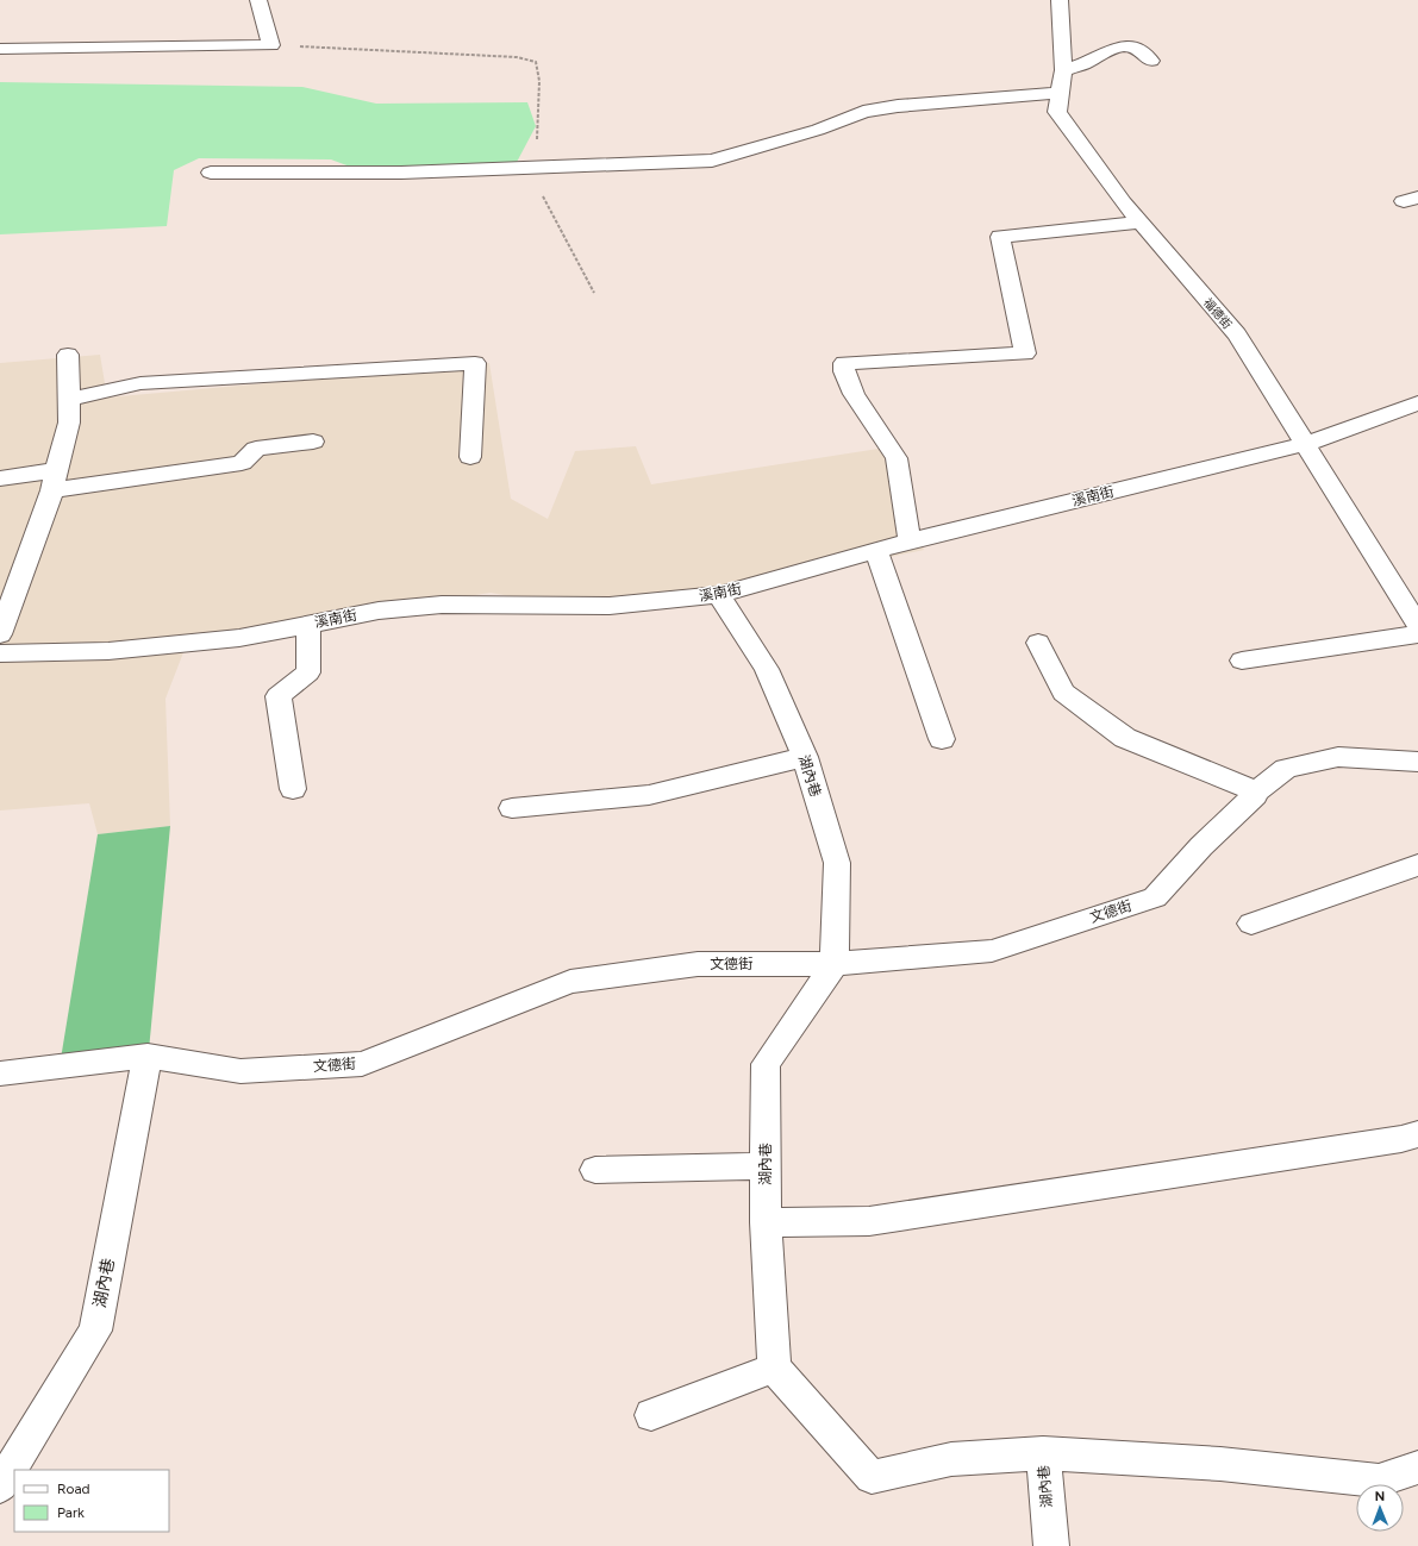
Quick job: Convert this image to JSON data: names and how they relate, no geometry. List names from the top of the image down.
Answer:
{
  "streets": {
    "street": [
      "福德街",
      "溪南街",
      "湖內巷",
      "文德街"
    ]
  },
  "crossings": [
    ["福德街", "溪南街"],
    ["溪南街", "湖內巷"],
    ["湖內巷", "文德街"]
  ],
  "legend": ["Road", "Park"],
  "north": "top"
}
